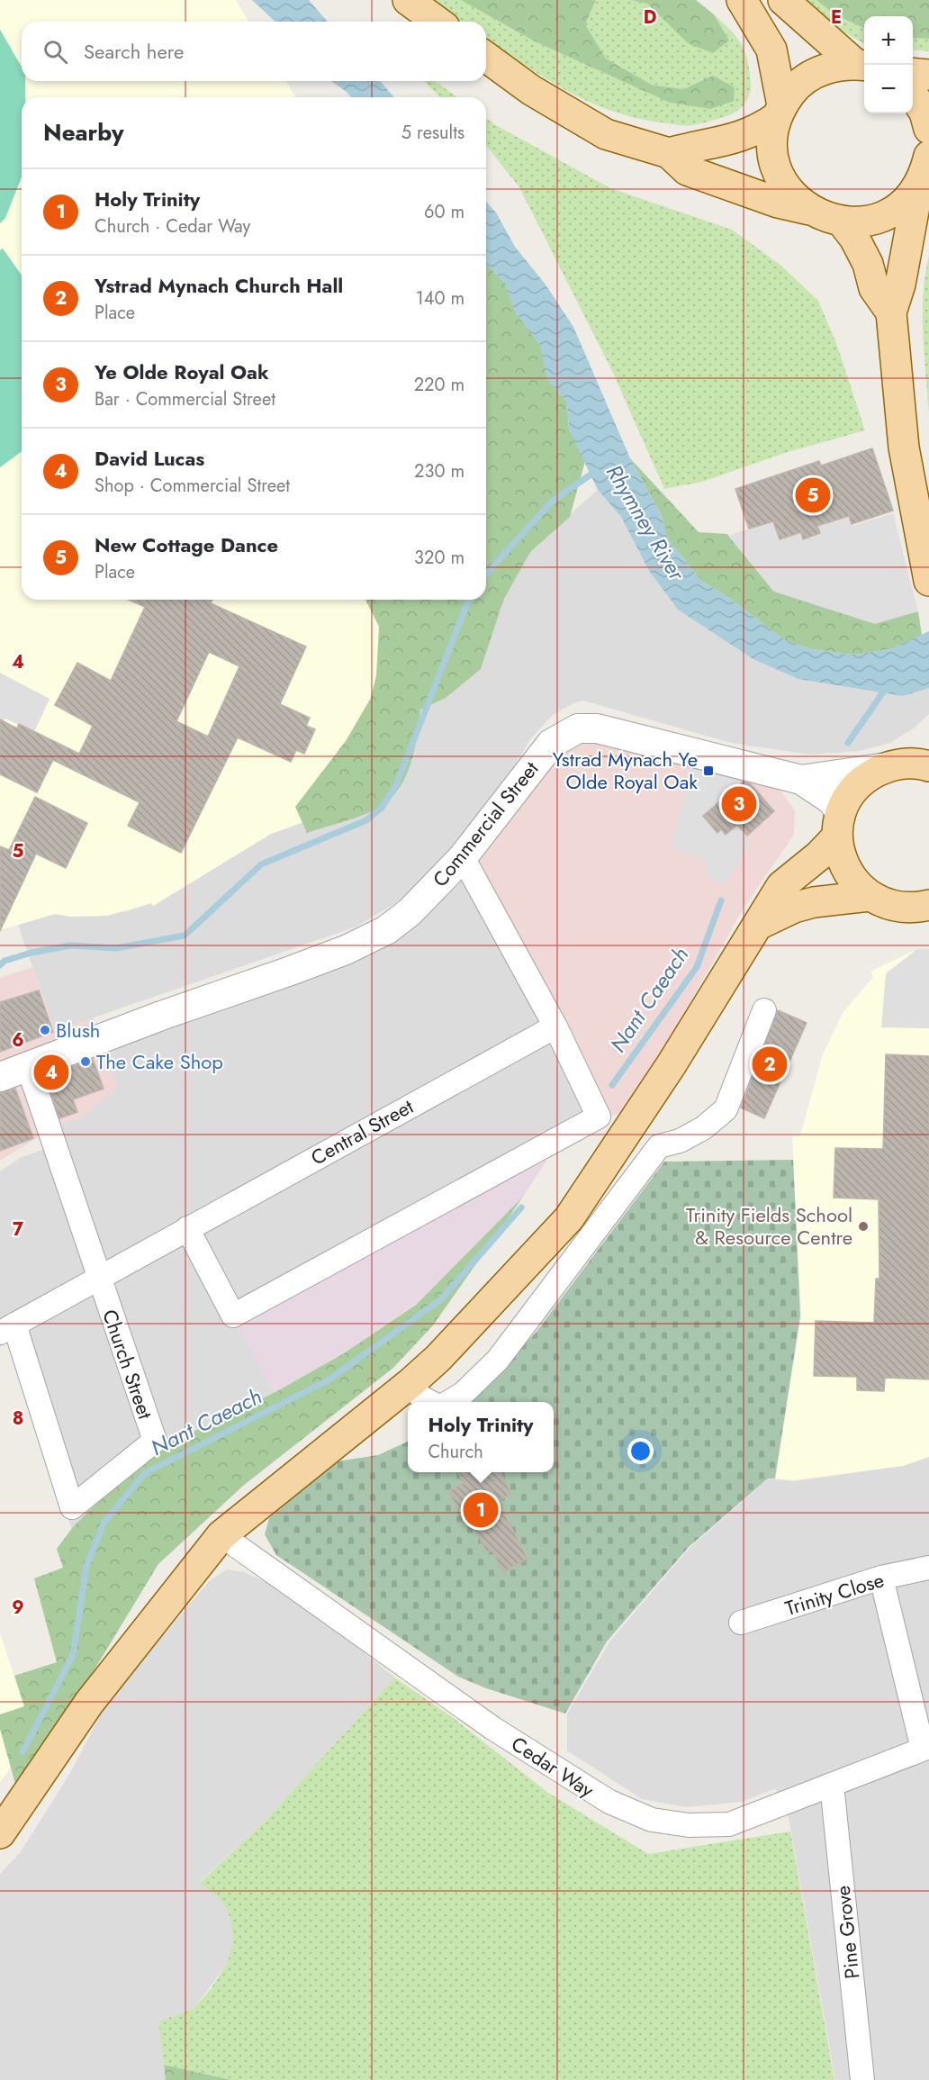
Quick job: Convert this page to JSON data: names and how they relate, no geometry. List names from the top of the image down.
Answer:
{
  "streets": {
    "street": [
      "Commercial Street",
      "Central Street",
      "Church Street",
      "Trinity Close",
      "Cedar Way",
      "Pine Grove"
    ]
  },
  "crossings": [
    ["Commercial Street", "Church Street"],
    ["Central Street", "Church Street"],
    ["Cedar Way", "Pine Grove"]
  ],
  "water": ["Rhymney River", "Nant Caeach"],
  "places": {
    "transit": ["Ystrad Mynach Ye Olde Royal Oak"],
    "other": ["Blush", "The Cake Shop", "Trinity Fields School & Resource Centre"]
  },
  "page": {
    "map_buttons": ["+", "−"],
    "search": "Search here",
    "heading": ["Nearby", "5 results"],
    "list": [
      {
        "mark": "1",
        "name": "Holy Trinity",
        "note": "Church · Cedar Way",
        "value": "60 m"
      },
      {
        "mark": "2",
        "name": "Ystrad Mynach Church Hall",
        "note": "Place",
        "value": "140 m"
      },
      {
        "mark": "3",
        "name": "Ye Olde Royal Oak",
        "note": "Bar · Commercial Street",
        "value": "220 m"
      },
      {
        "mark": "4",
        "name": "David Lucas",
        "note": "Shop · Commercial Street",
        "value": "230 m"
      },
      {
        "mark": "5",
        "name": "New Cottage Dance",
        "note": "Place",
        "value": "320 m"
      }
    ],
    "pins": [
      "5",
      "3",
      "2",
      "4",
      "1"
    ],
    "popup": ["Holy Trinity", "Church"]
  },
  "grid": {
    "columns": ["D", "E"],
    "rows": [
      "4",
      "5",
      "6",
      "7",
      "8",
      "9"
    ]
  }
}
